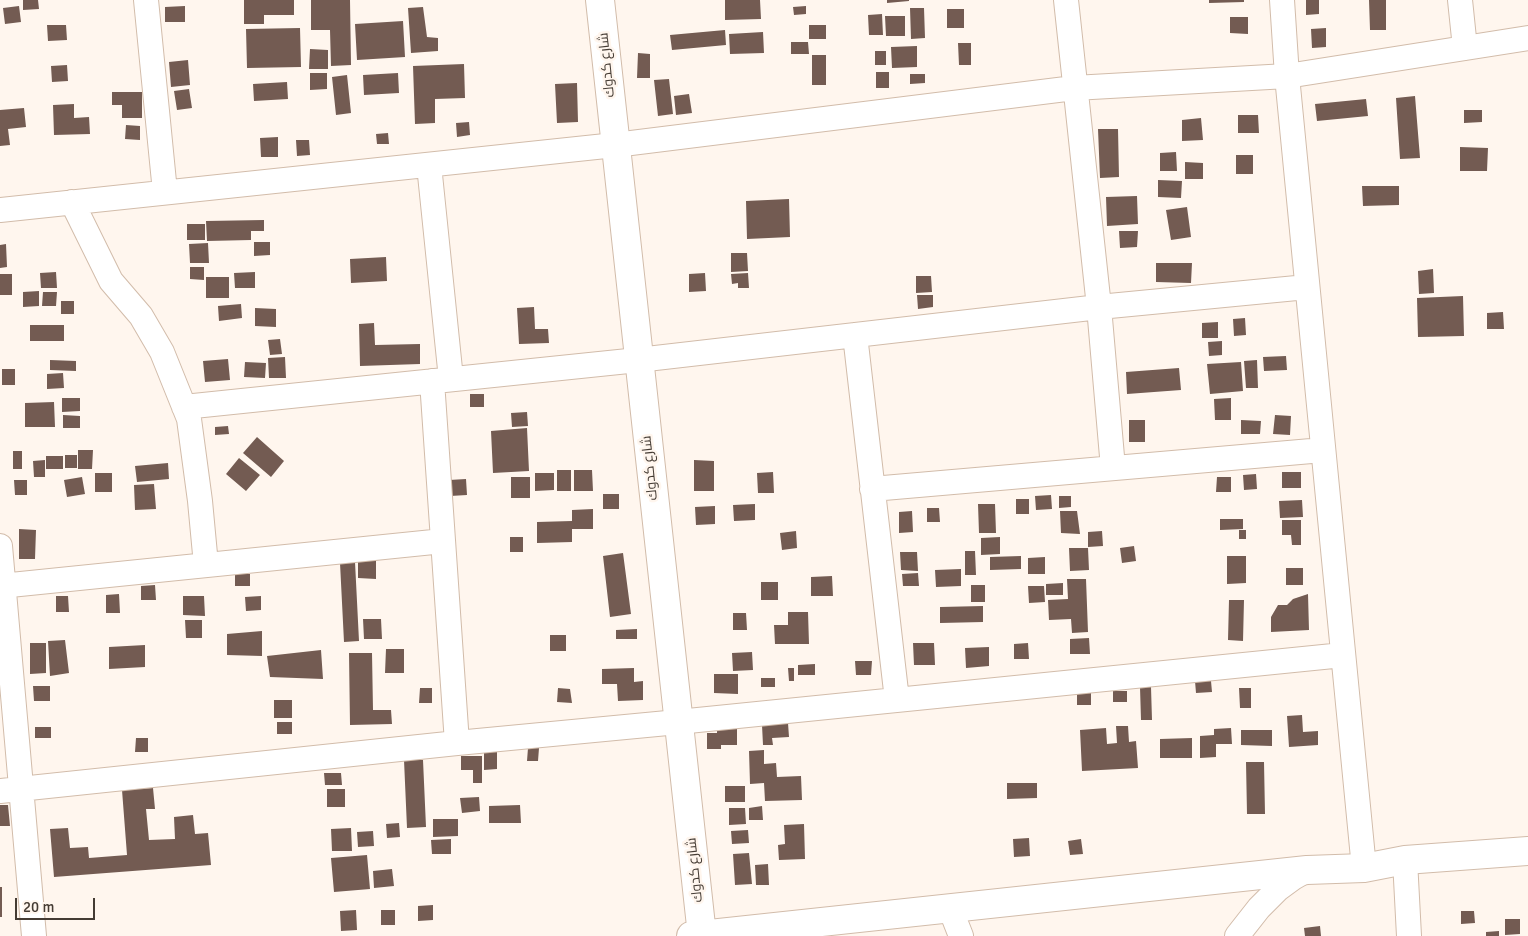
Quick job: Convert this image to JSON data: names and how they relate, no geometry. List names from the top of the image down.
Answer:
{
  "streets": {
    "street": ["شارع كدوك"]
  },
  "scale_bar": "20 m"
}
